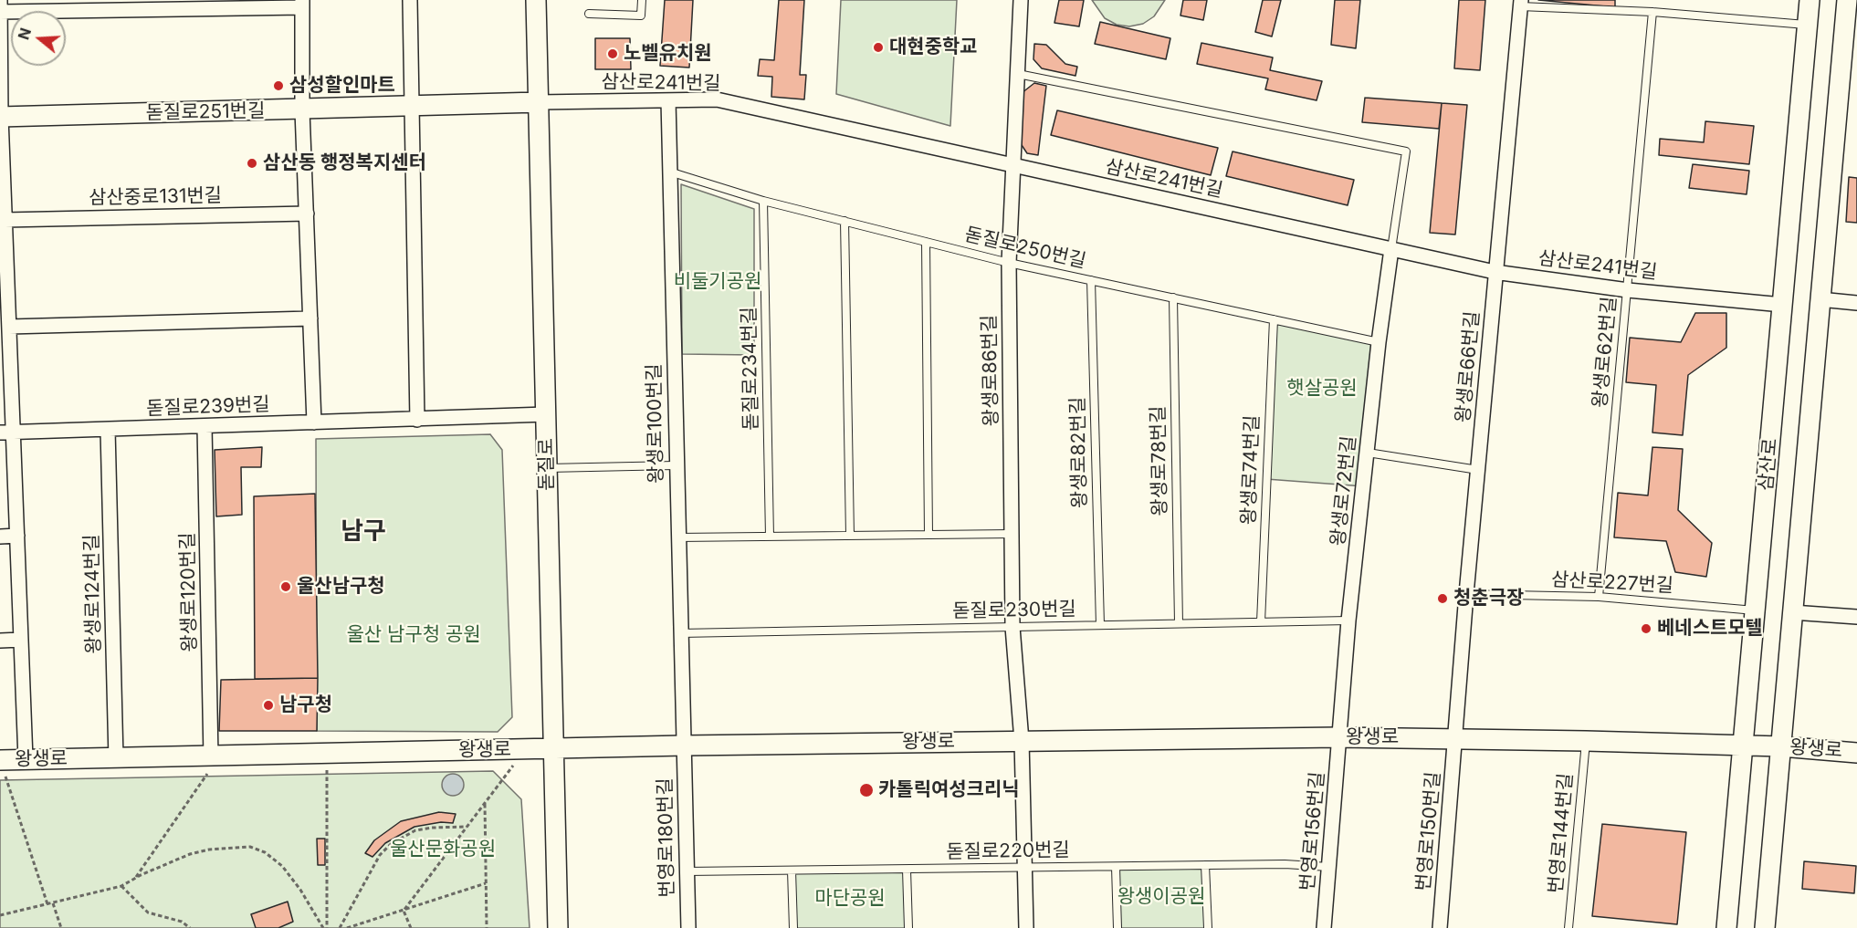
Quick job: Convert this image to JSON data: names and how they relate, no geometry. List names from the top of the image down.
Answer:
{
  "streets": {
    "main road": [
      "돋질로251번길",
      "돋질로",
      "삼산로",
      "왕생로"
    ],
    "street": [
      "삼산로241번길",
      "삼산중로131번길",
      "왕생로66번길",
      "왕생로86번길",
      "돋질로239번길",
      "왕생로100번길",
      "왕생로72번길",
      "왕생로120번길",
      "왕생로124번길",
      "번영로156번길",
      "번영로150번길",
      "번영로180번길"
    ],
    "lane": [
      "돋질로250번길",
      "왕생로62번길",
      "돋질로234번길",
      "왕생로82번길",
      "왕생로78번길",
      "왕생로74번길",
      "삼산로227번길",
      "돋질로230번길",
      "번영로144번길",
      "돋질로220번길"
    ]
  },
  "crossings": [
    ["삼산로241번길", "돋질로251번길"],
    ["삼산로241번길", "왕생로62번길"],
    ["삼산로241번길", "왕생로66번길"],
    ["삼산로241번길", "왕생로86번길"],
    ["삼산로241번길", "왕생로100번길"],
    ["삼산로241번길", "돋질로"],
    ["삼산로241번길", "삼산로"],
    ["삼산로241번길", "왕생로72번길"],
    ["돋질로251번길", "돋질로"],
    ["돋질로250번길", "돋질로234번길"],
    ["돋질로250번길", "왕생로86번길"],
    ["돋질로250번길", "왕생로100번길"],
    ["돋질로250번길", "왕생로82번길"],
    ["돋질로250번길", "왕생로78번길"],
    ["돋질로250번길", "왕생로74번길"],
    ["돋질로250번길", "왕생로72번길"],
    ["왕생로62번길", "삼산로227번길"],
    ["왕생로66번길", "삼산로227번길"],
    ["왕생로66번길", "왕생로"],
    ["왕생로66번길", "번영로150번길"],
    ["왕생로86번길", "돋질로230번길"],
    ["왕생로86번길", "왕생로"],
    ["왕생로86번길", "돋질로220번길"],
    ["돋질로239번길", "돋질로"],
    ["돋질로239번길", "왕생로120번길"],
    ["돋질로239번길", "왕생로124번길"],
    ["왕생로100번길", "돋질로230번길"],
    ["왕생로100번길", "왕생로"],
    ["왕생로100번길", "번영로180번길"],
    ["왕생로82번길", "돋질로230번길"],
    ["왕생로78번길", "돋질로230번길"],
    ["돋질로", "왕생로"],
    ["삼산로", "삼산로227번길"],
    ["삼산로", "왕생로"],
    ["왕생로74번길", "돋질로230번길"],
    ["왕생로72번길", "돋질로230번길"],
    ["왕생로72번길", "왕생로"],
    ["왕생로72번길", "번영로156번길"],
    ["왕생로120번길", "왕생로"],
    ["왕생로124번길", "왕생로"],
    ["왕생로", "번영로156번길"],
    ["왕생로", "번영로150번길"],
    ["왕생로", "번영로144번길"],
    ["왕생로", "번영로180번길"],
    ["번영로156번길", "돋질로220번길"],
    ["번영로180번길", "돋질로220번길"]
  ],
  "districts": ["남구"],
  "parks": [
    "비둘기공원",
    "햇살공원",
    "울산 남구청 공원",
    "울산문화공원",
    "왕생이공원",
    "마단공원"
  ],
  "places": [
    "대현중학교",
    "노벨유치원",
    "삼성할인마트",
    "삼산동 행정복지센터",
    "울산남구청",
    "청춘극장",
    "베네스트모텔",
    "남구청",
    "카톨릭여성크리닉"
  ],
  "north": "left"
}
